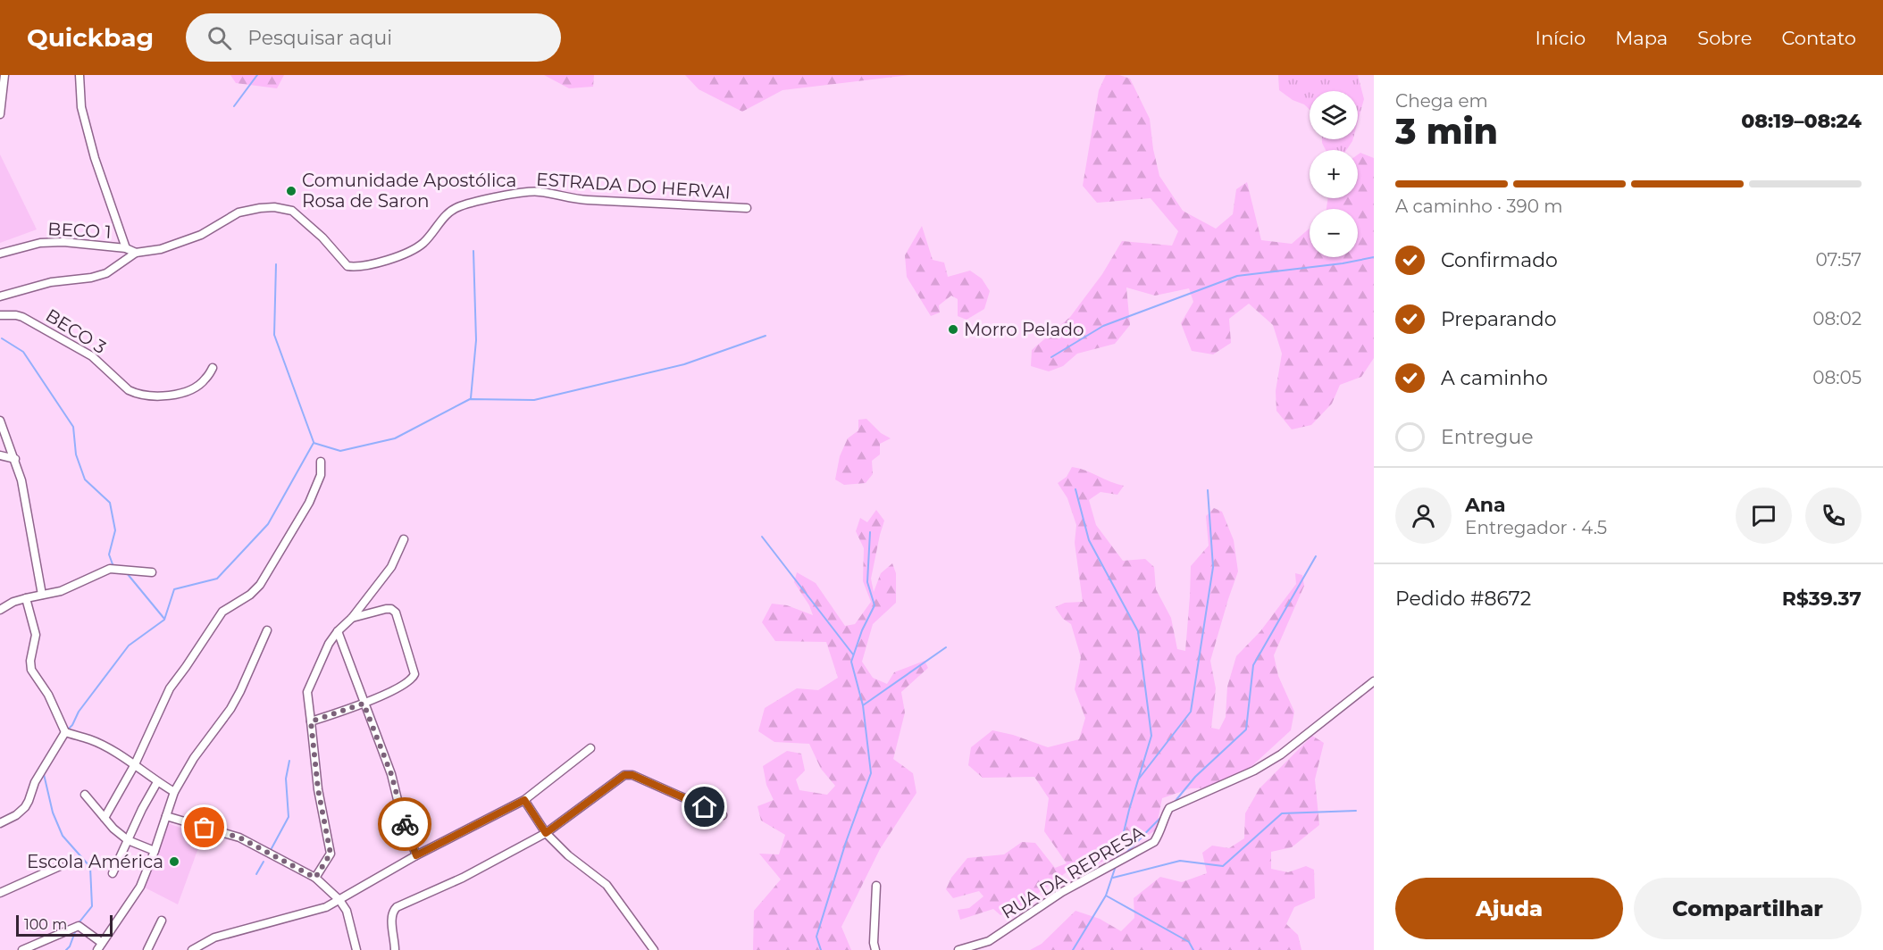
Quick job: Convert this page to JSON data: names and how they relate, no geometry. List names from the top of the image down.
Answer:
{
  "streets": {
    "street": [
      "ESTRADA DO HERVAI",
      "BECO 1",
      "BECO 3",
      "RUA DA REPRESA"
    ]
  },
  "places": ["Comunidade Apostólica Rosa de Saron", "Morro Pelado", "Escola América"],
  "scale_bar": "100 m",
  "page": {
    "header": "Quickbag",
    "search": "Pesquisar aqui",
    "nav": [
      "Início",
      "Mapa",
      "Sobre",
      "Contato"
    ],
    "heading": ["3 min", "Chega em", "08:19–08:24"],
    "panel": [
      "Ana",
      "Entregador · 4.5",
      "Pedido #8672",
      "R$39.37"
    ],
    "map_buttons": ["+", "−"],
    "bar": "A caminho · 390 m",
    "list": [
      ["Confirmado", "07:57"],
      ["Preparando", "08:02"],
      ["A caminho", "08:05"],
      "Entregue"
    ],
    "buttons": ["Ajuda", "Compartilhar"],
    "scale": "100 m"
  }
}
